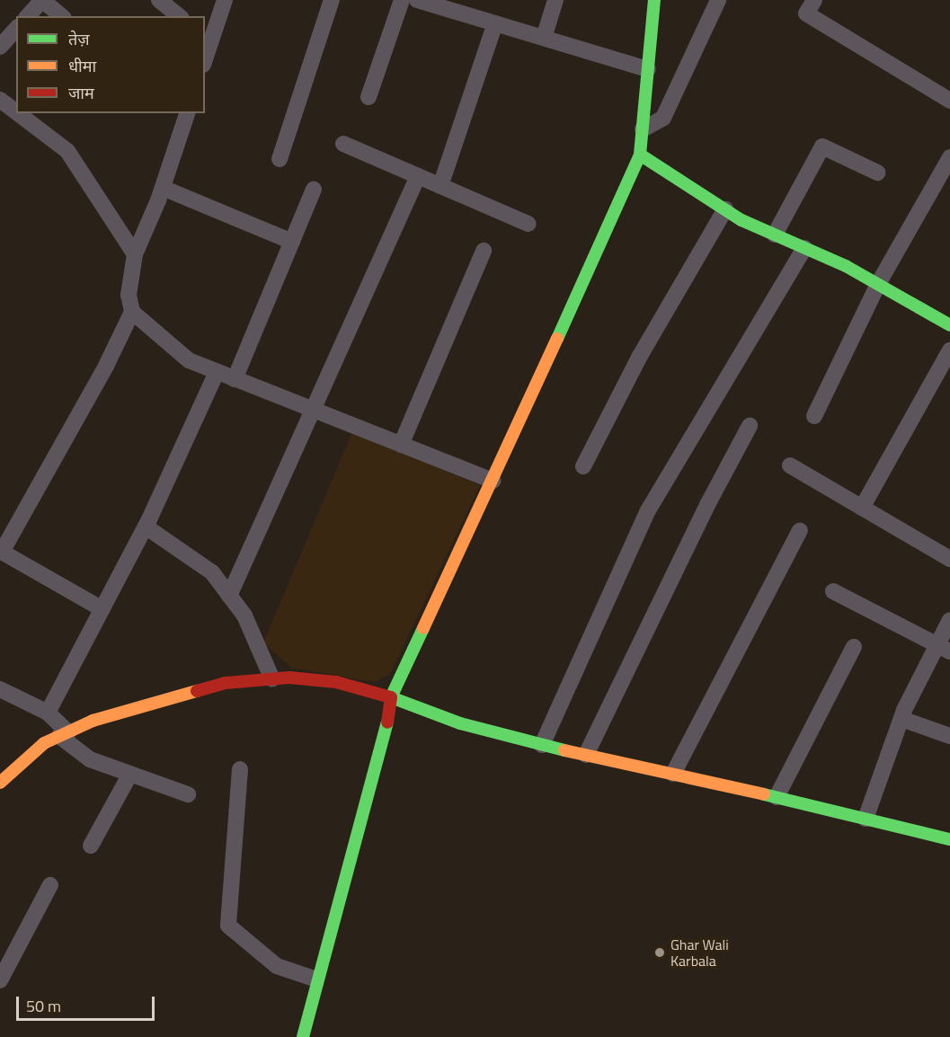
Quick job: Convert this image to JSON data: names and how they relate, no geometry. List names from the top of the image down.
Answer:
{
  "places": ["Ghar Wali Karbala"],
  "legend": ["तेज़", "धीमा", "जाम"],
  "scale_bar": "50 m"
}
